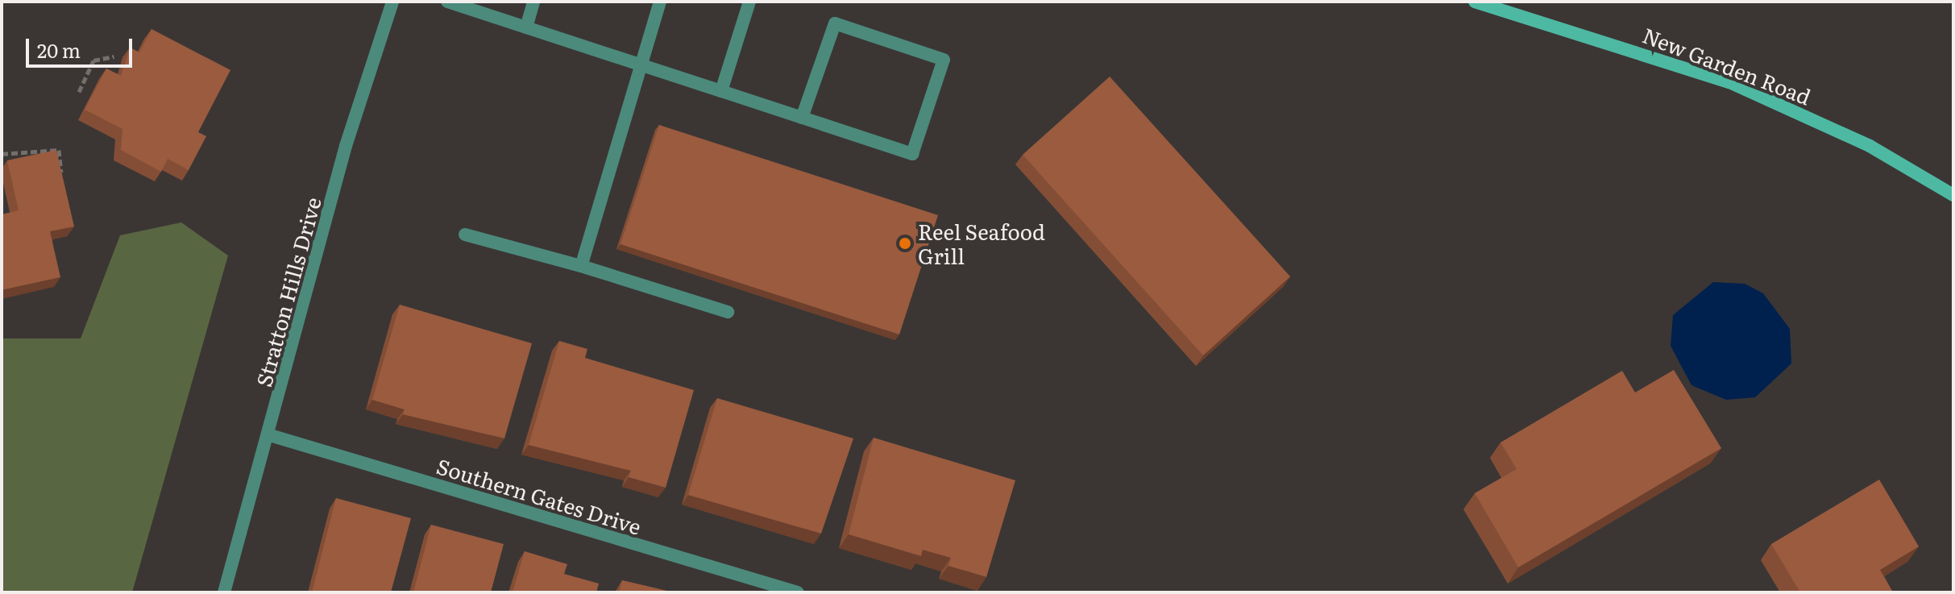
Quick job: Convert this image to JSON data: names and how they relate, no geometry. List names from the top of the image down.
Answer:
{
  "streets": {
    "main road": ["New Garden Road"],
    "street": ["Stratton Hills Drive", "Southern Gates Drive"]
  },
  "crossings": [
    ["Stratton Hills Drive", "Southern Gates Drive"]
  ],
  "places": ["Reel Seafood Grill"],
  "scale_bar": "20 m"
}
